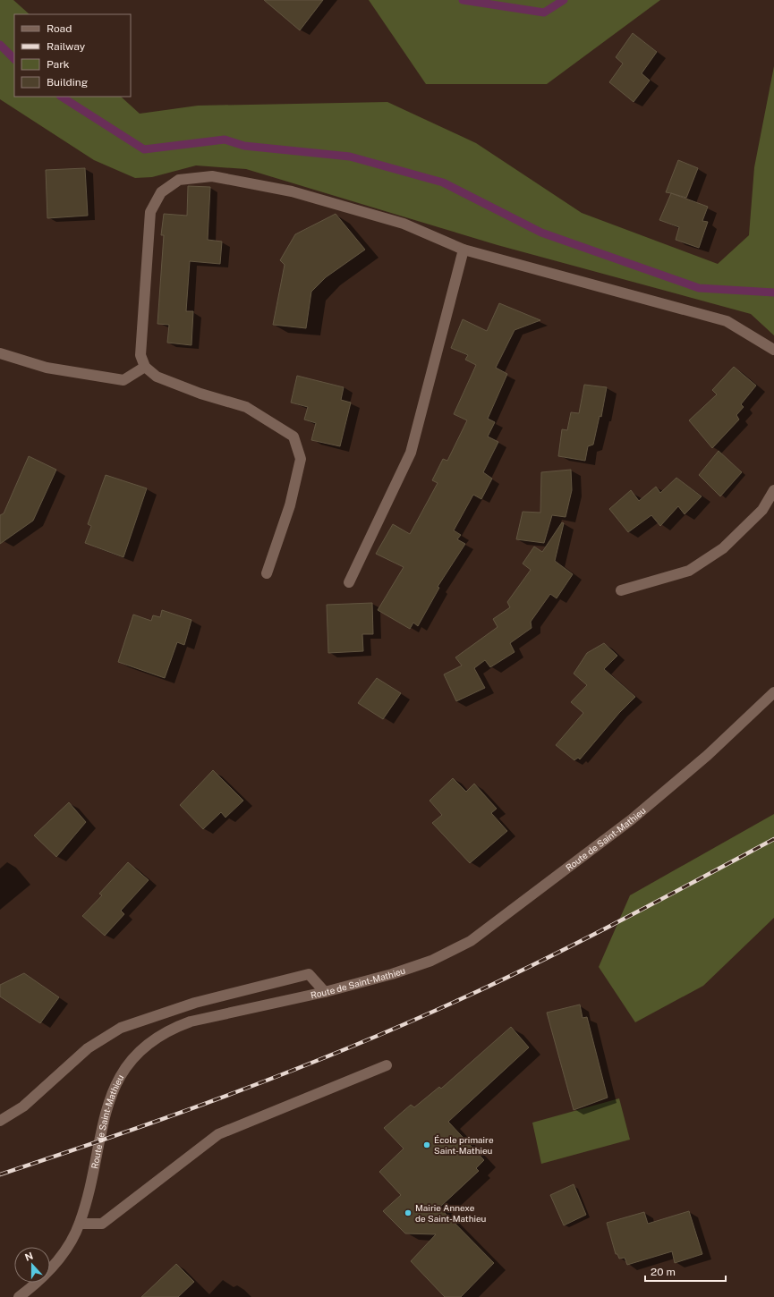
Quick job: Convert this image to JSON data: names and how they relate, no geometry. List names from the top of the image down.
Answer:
{
  "streets": {
    "street": ["Route de Saint-Mathieu"]
  },
  "places": ["École primaire Saint-Mathieu", "Mairie Annexe de Saint-Mathieu"],
  "legend": [
    "Road",
    "Railway",
    "Park",
    "Building"
  ],
  "scale_bar": "20 m",
  "north": "top"
}
